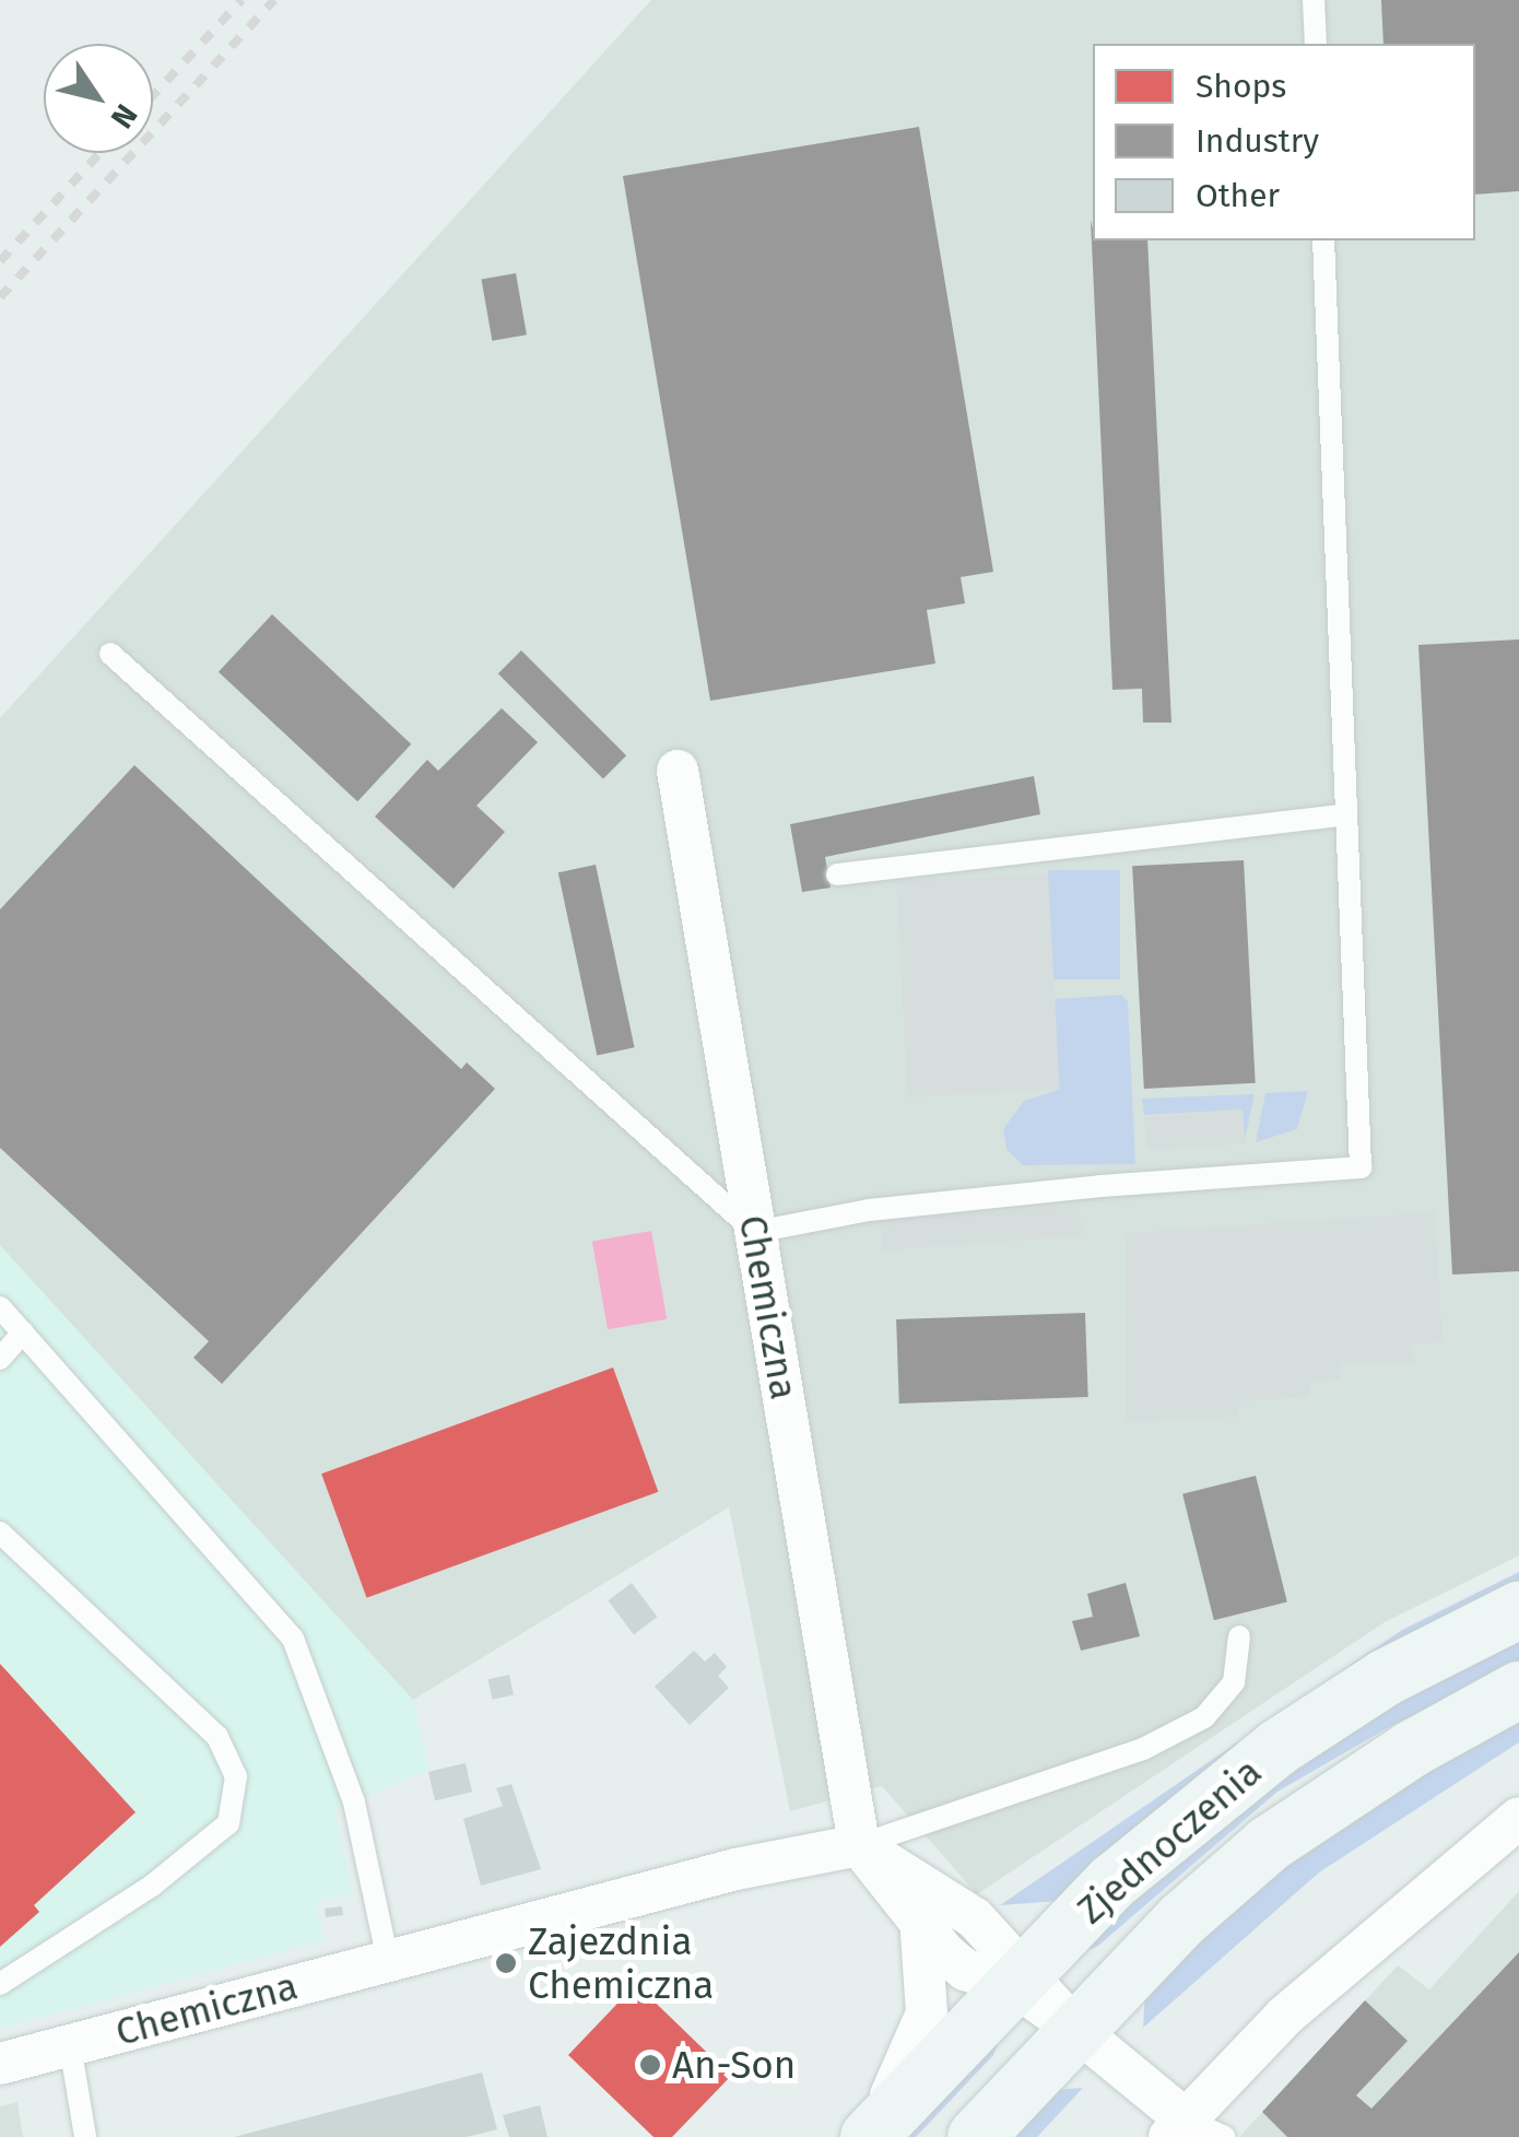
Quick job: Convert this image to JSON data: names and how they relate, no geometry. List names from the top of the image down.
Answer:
{
  "streets": {
    "main road": ["Zjednoczenia"],
    "street": ["Chemiczna"]
  },
  "crossings": [
    ["Chemiczna", "Zjednoczenia"]
  ],
  "places": ["Zajezdnia Chemiczna", "An-Son"],
  "legend": ["Shops", "Industry", "Other"],
  "north": "bottom right"
}
